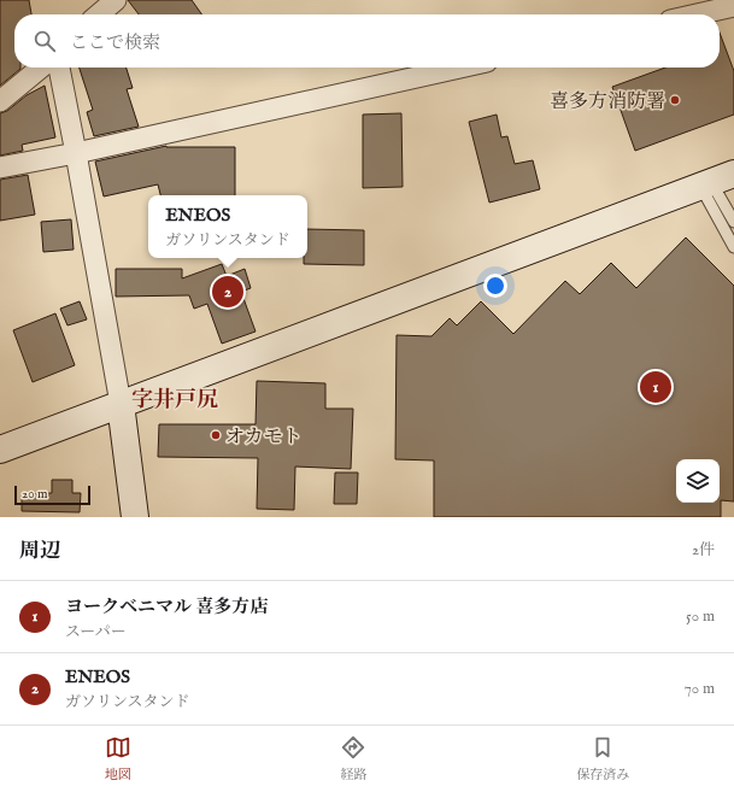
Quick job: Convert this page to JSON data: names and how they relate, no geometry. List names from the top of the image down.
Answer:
{
  "districts": ["字井戸尻"],
  "places": ["喜多方消防署", "オカモト"],
  "scale_bar": "20 m",
  "page": {
    "search": "ここで検索",
    "popup": ["ENEOS", "ガソリンスタンド"],
    "pins": ["2", "1"],
    "scale": "20 m",
    "heading": ["周辺", "2件"],
    "list": [
      {
        "mark": "1",
        "name": "ヨークベニマル 喜多方店",
        "note": "スーパー",
        "value": "50 m"
      },
      {
        "mark": "2",
        "name": "ENEOS",
        "note": "ガソリンスタンド",
        "value": "70 m"
      }
    ],
    "nav": ["地図", "経路", "保存済み"]
  }
}
